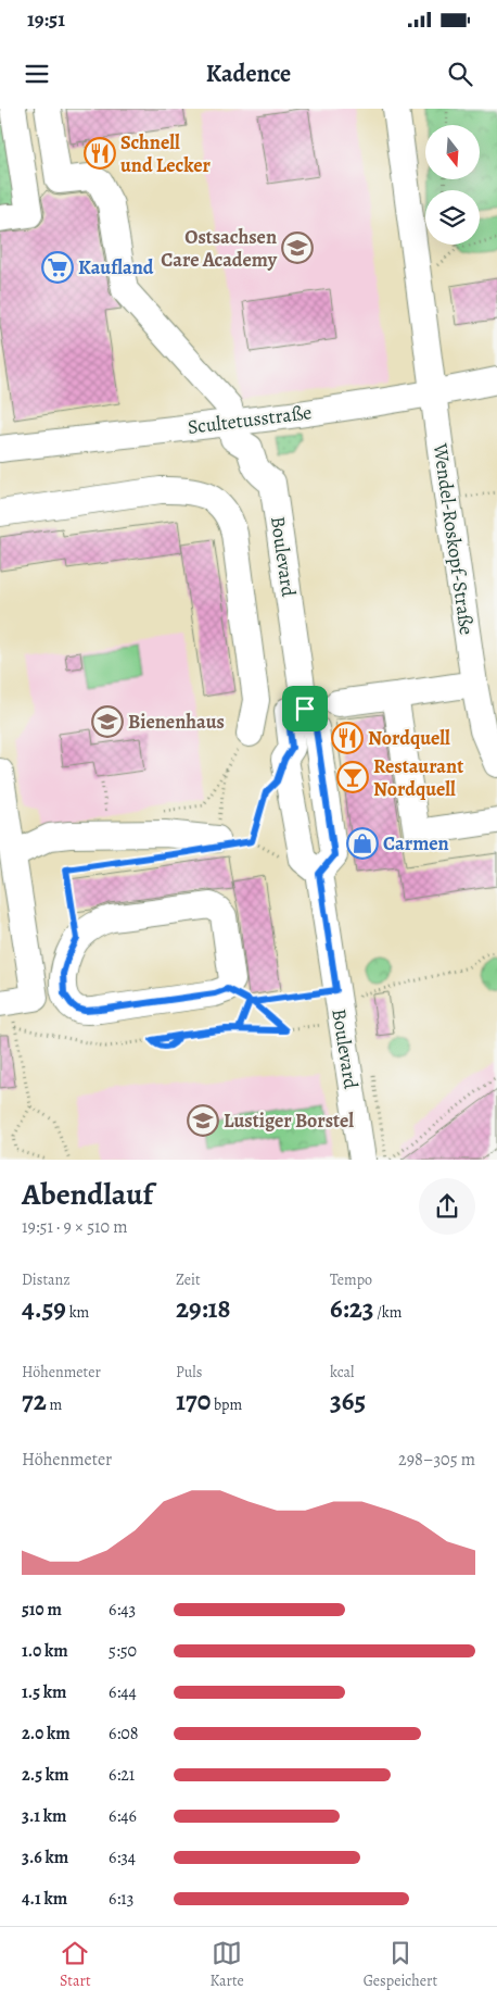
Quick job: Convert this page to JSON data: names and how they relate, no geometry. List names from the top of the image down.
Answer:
{
  "streets": {
    "street": ["Scultetusstraße", "Wendel-Roskopf-Straße", "Boulevard"]
  },
  "crossings": [
    ["Scultetusstraße", "Wendel-Roskopf-Straße"],
    ["Scultetusstraße", "Boulevard"]
  ],
  "places": {
    "restaurant": ["Schnell und Lecker", "Nordquell"],
    "school or university": ["Ostsachsen Care Academy", "Bienenhaus", "Lustiger Borstel"],
    "supermarket": ["Kaufland"],
    "bar": ["Restaurant Nordquell"],
    "shop": ["Carmen"]
  },
  "north": "bottom",
  "page": {
    "status": "19:51",
    "header": "Kadence",
    "heading": ["Abendlauf", "19:51 · 9 × 510 m"],
    "stats": [
      ["Distanz", "4.59 km"],
      ["Zeit", "29:18"],
      ["Tempo", "6:23 /km"],
      ["Höhenmeter", "72 m"],
      ["Puls", "170 bpm"],
      ["kcal", "365"]
    ],
    "chart": ["Höhenmeter", "298–305 m"],
    "list": [
      {
        "name": "510 m",
        "note": "6:43"
      },
      {
        "name": "1.0 km",
        "note": "5:50"
      },
      {
        "name": "1.5 km",
        "note": "6:44"
      },
      {
        "name": "2.0 km",
        "note": "6:08"
      },
      {
        "name": "2.5 km",
        "note": "6:21"
      },
      {
        "name": "3.1 km",
        "note": "6:46"
      },
      {
        "name": "3.6 km",
        "note": "6:34"
      },
      {
        "name": "4.1 km",
        "note": "6:13"
      }
    ],
    "tabs": ["Start", "Karte", "Gespeichert"]
  }
}
